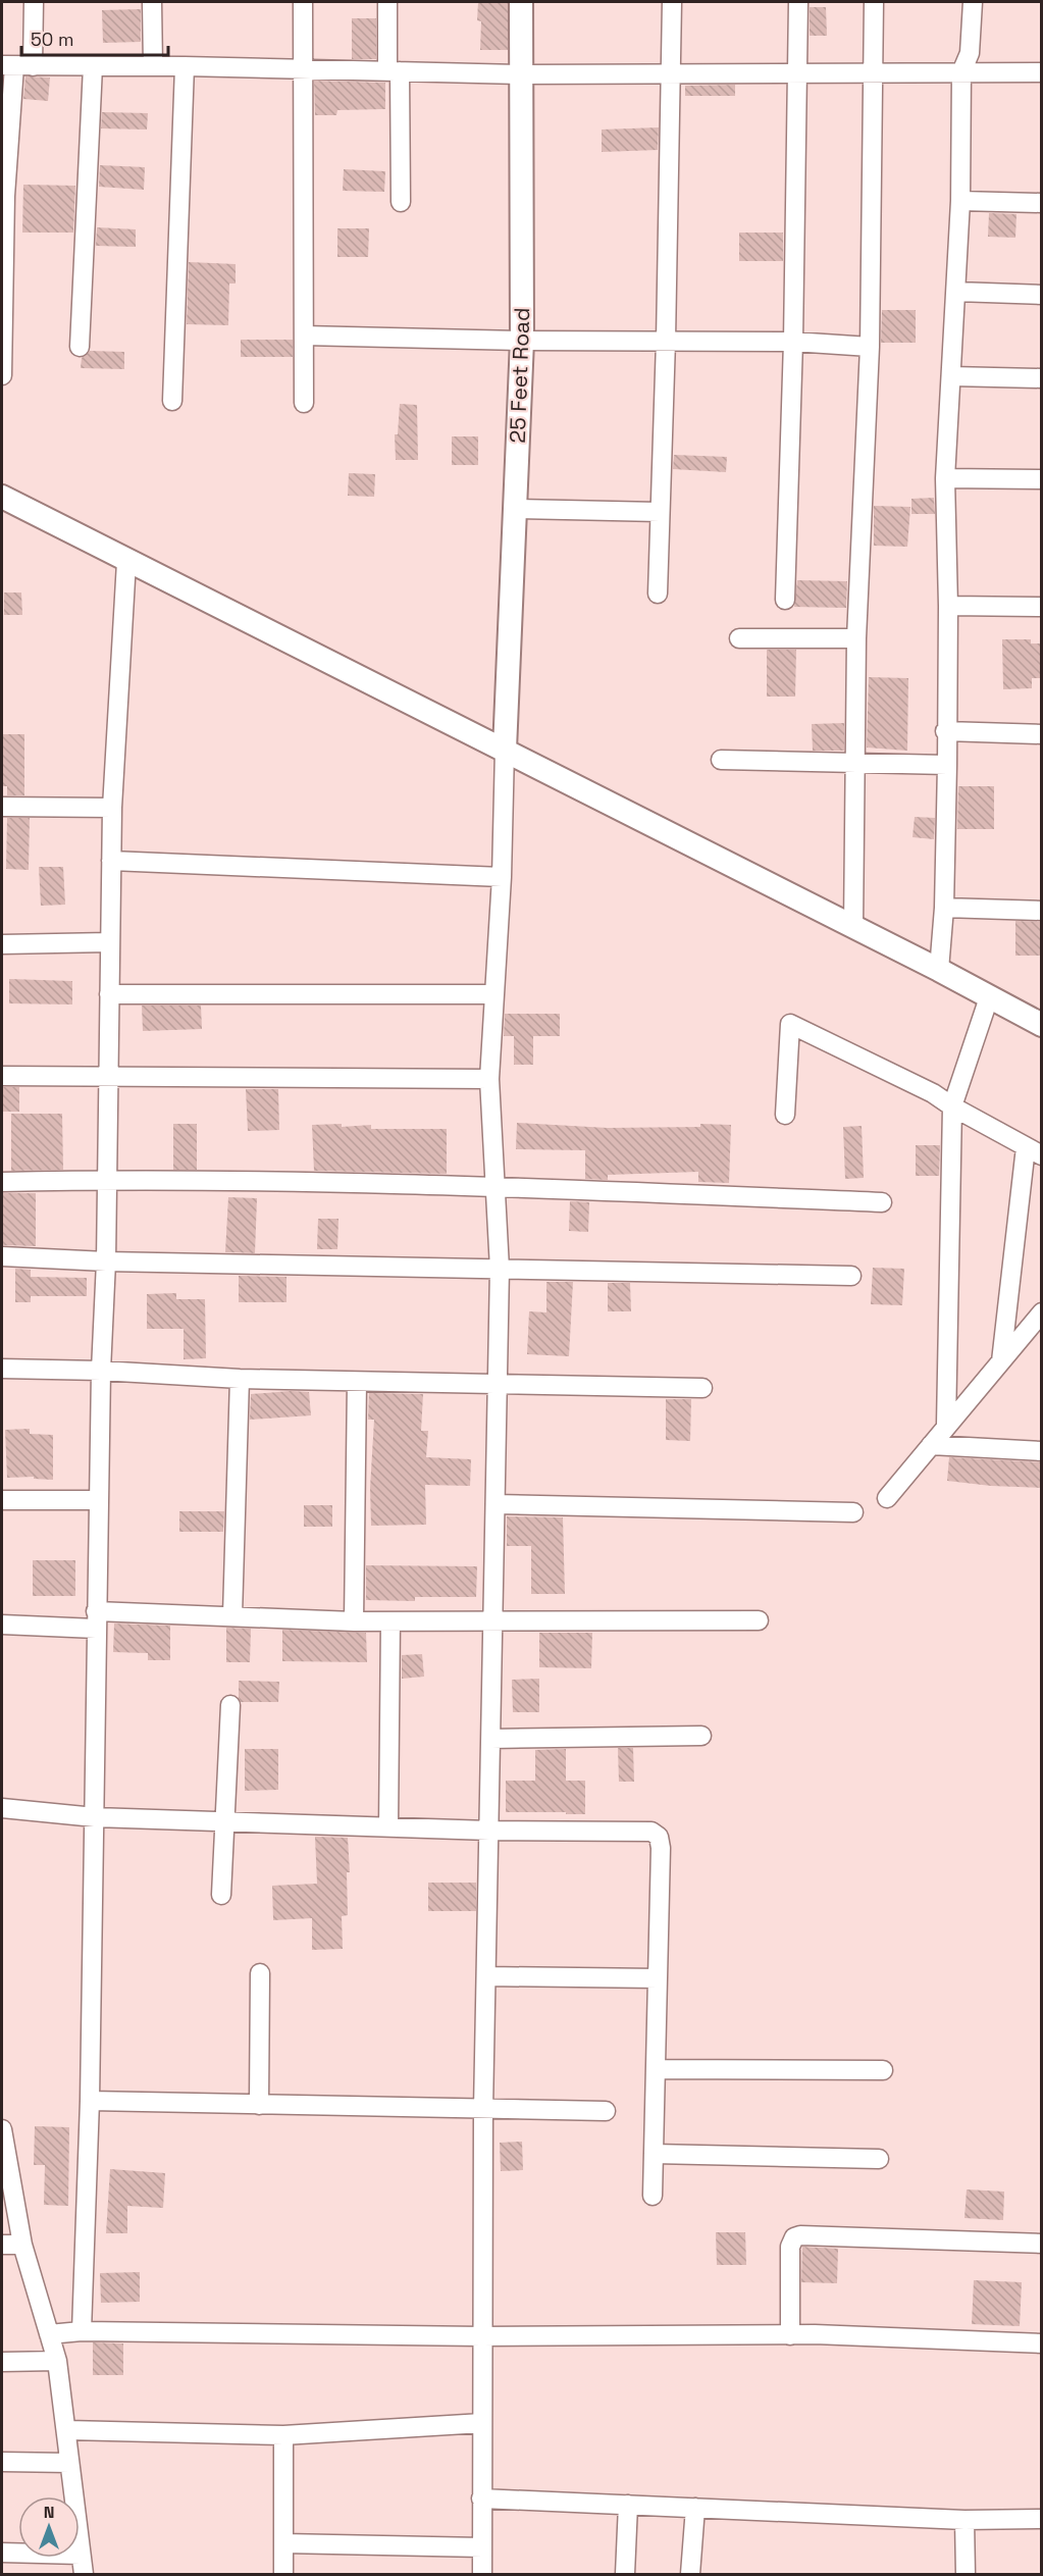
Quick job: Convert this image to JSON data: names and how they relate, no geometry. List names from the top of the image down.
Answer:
{
  "streets": {
    "street": ["25 Feet Road"]
  },
  "scale_bar": "50 m",
  "north": "top"
}
